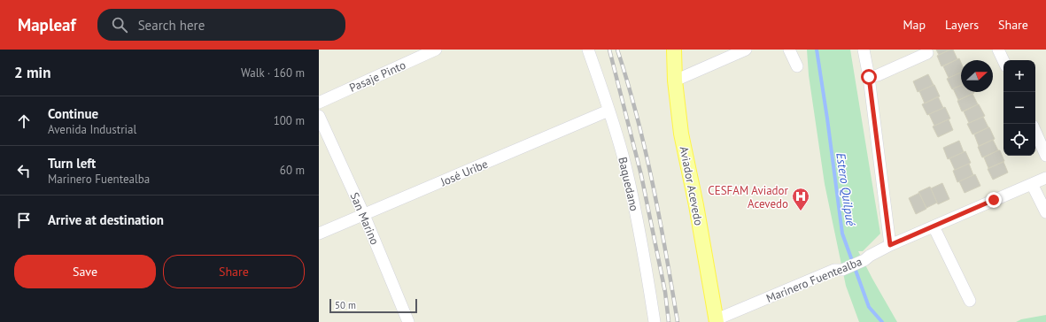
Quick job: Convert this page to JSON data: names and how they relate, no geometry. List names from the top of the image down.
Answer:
{
  "streets": {
    "main road": ["Aviador Acevedo"],
    "street": [
      "Pasaje Pinto",
      "José Uribe",
      "Baquedano",
      "San Marino",
      "Marinero Fuentealba"
    ]
  },
  "crossings": [
    ["José Uribe", "Baquedano"],
    ["José Uribe", "San Marino"],
    ["Aviador Acevedo", "Marinero Fuentealba"]
  ],
  "water": ["Estero Quilpué"],
  "places": {
    "hospital": ["CESFAM Aviador Acevedo"]
  },
  "scale_bar": "50 m",
  "north": "right",
  "page": {
    "header": "Mapleaf",
    "search": "Search here",
    "nav": ["Map", "Layers", "Share"],
    "heading": ["2 min", "Walk · 160 m"],
    "map_buttons": ["+", "−"],
    "list": [
      ["Continue", "Avenida Industrial", "100 m"],
      ["Turn left", "Marinero Fuentealba", "60 m"],
      "Arrive at destination"
    ],
    "buttons": ["Save", "Share"],
    "scale": "50 m"
  }
}
